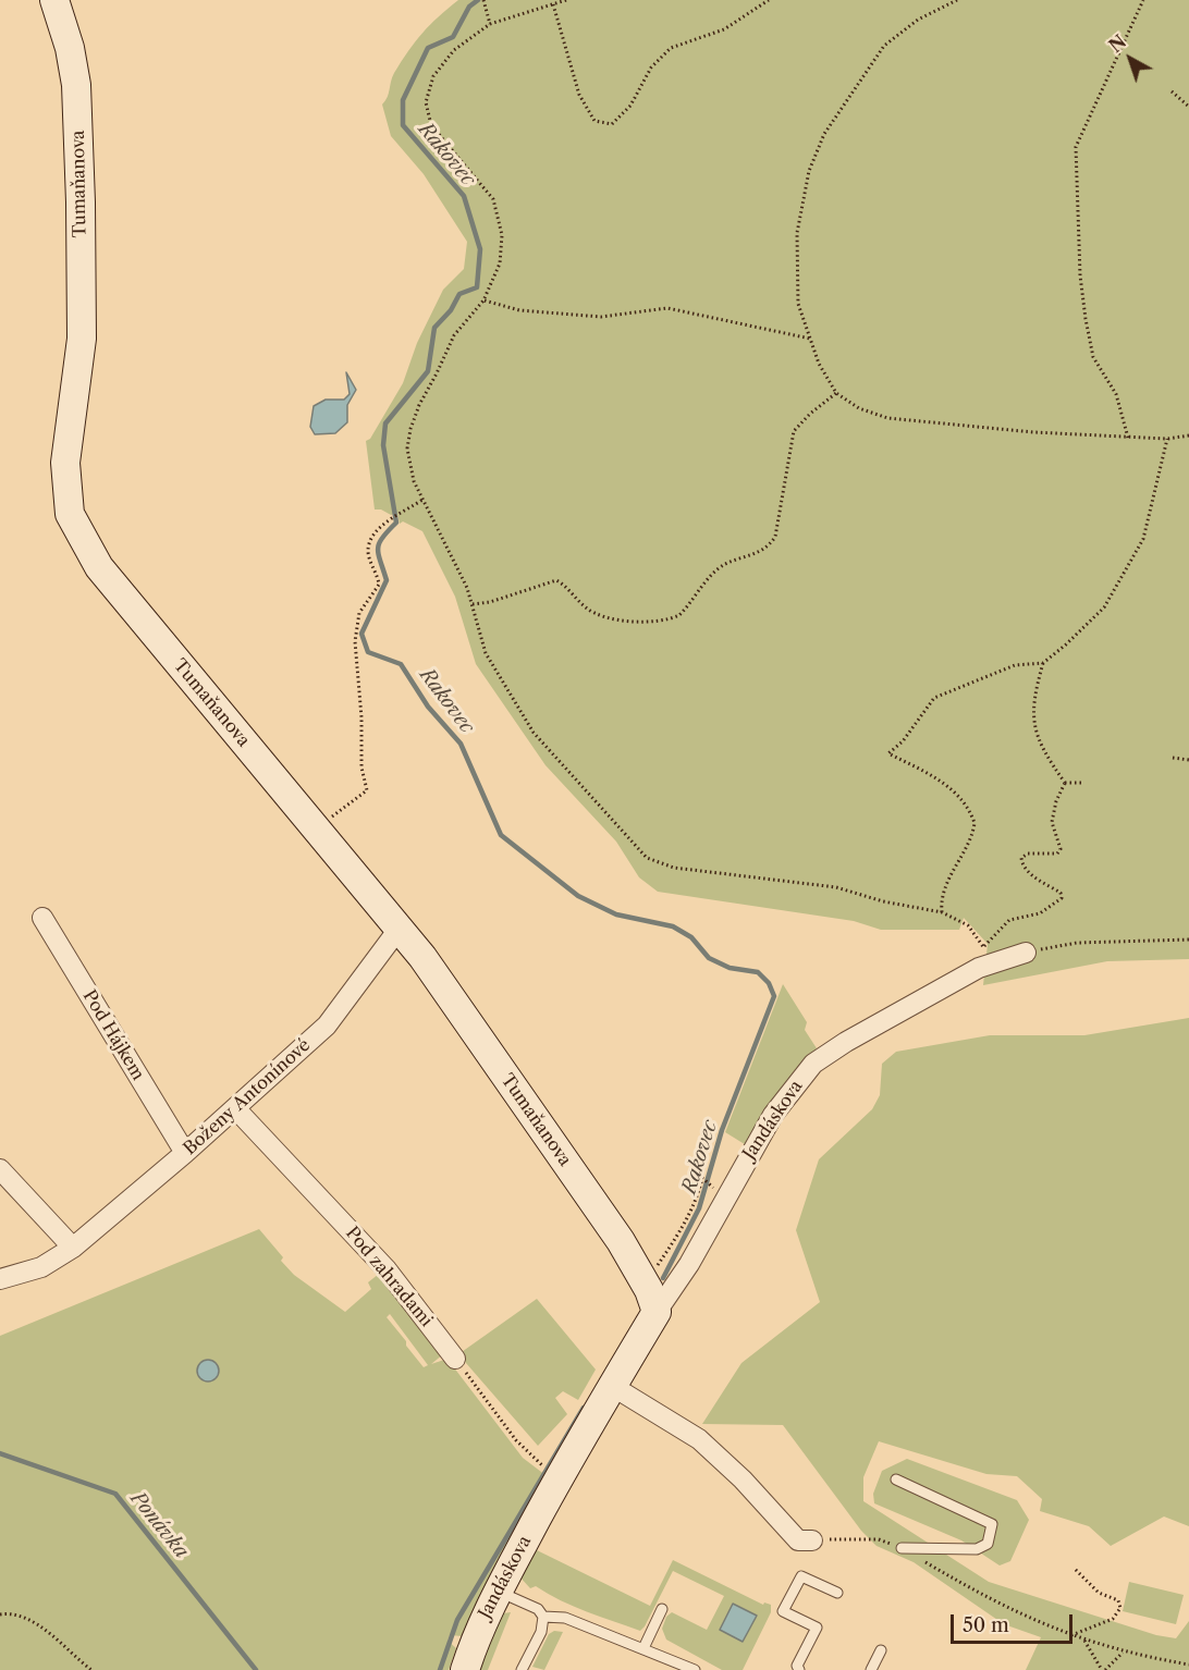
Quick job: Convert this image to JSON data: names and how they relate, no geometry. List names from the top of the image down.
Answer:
{
  "streets": {
    "street": [
      "Tumaňanova",
      "Pod Hájkem",
      "Boženy Antonínové",
      "Jandáskova",
      "Pod zahradami"
    ]
  },
  "crossings": [
    ["Tumaňanova", "Boženy Antonínové"],
    ["Tumaňanova", "Jandáskova"],
    ["Pod Hájkem", "Boženy Antonínové"],
    ["Boženy Antonínové", "Pod zahradami"]
  ],
  "water": ["Rakovec", "Ponávka"],
  "scale_bar": "50 m",
  "north": "top left"
}
